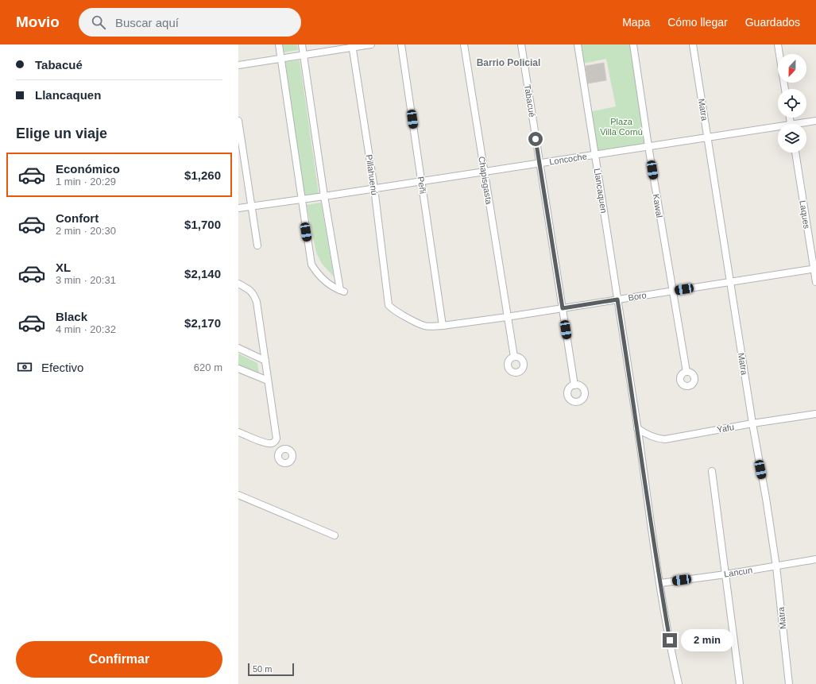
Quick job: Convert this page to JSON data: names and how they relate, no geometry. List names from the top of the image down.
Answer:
{
  "streets": {
    "street": [
      "Tabacué",
      "Matra",
      "Loncoche",
      "Pillahuenú",
      "Chapisgasta",
      "Peñi",
      "Llancaquen",
      "Kawal",
      "Laques",
      "Boro",
      "Yafu",
      "Lancun"
    ]
  },
  "crossings": [
    ["Tabacué", "Loncoche"],
    ["Tabacué", "Boro"],
    ["Matra", "Loncoche"],
    ["Matra", "Boro"],
    ["Matra", "Yafu"],
    ["Matra", "Lancun"],
    ["Loncoche", "Pillahuenú"],
    ["Loncoche", "Chapisgasta"],
    ["Loncoche", "Peñi"],
    ["Loncoche", "Llancaquen"],
    ["Loncoche", "Kawal"],
    ["Pillahuenú", "Boro"],
    ["Chapisgasta", "Boro"],
    ["Peñi", "Boro"],
    ["Llancaquen", "Boro"],
    ["Llancaquen", "Yafu"],
    ["Llancaquen", "Lancun"],
    ["Kawal", "Boro"],
    ["Laques", "Boro"]
  ],
  "districts": ["Barrio Policial"],
  "parks": ["Plaza Villa Cornú"],
  "scale_bar": "50 m",
  "north": "bottom",
  "page": {
    "header": "Movio",
    "search": "Buscar aquí",
    "nav": ["Mapa", "Cómo llegar", "Guardados"],
    "banner": ["Tabacué", "Llancaquen"],
    "heading": "Elige un viaje",
    "list": [
      {
        "name": "Económico",
        "note": "1 min · 20:29",
        "value": "$1,260"
      },
      {
        "name": "Confort",
        "note": "2 min · 20:30",
        "value": "$1,700"
      },
      {
        "name": "XL",
        "note": "3 min · 20:31",
        "value": "$2,140"
      },
      {
        "name": "Black",
        "note": "4 min · 20:32",
        "value": "$2,170"
      }
    ],
    "pay": ["Efectivo", "620 m"],
    "bubble": "2 min",
    "buttons": "Confirmar",
    "scale": "50 m"
  }
}
